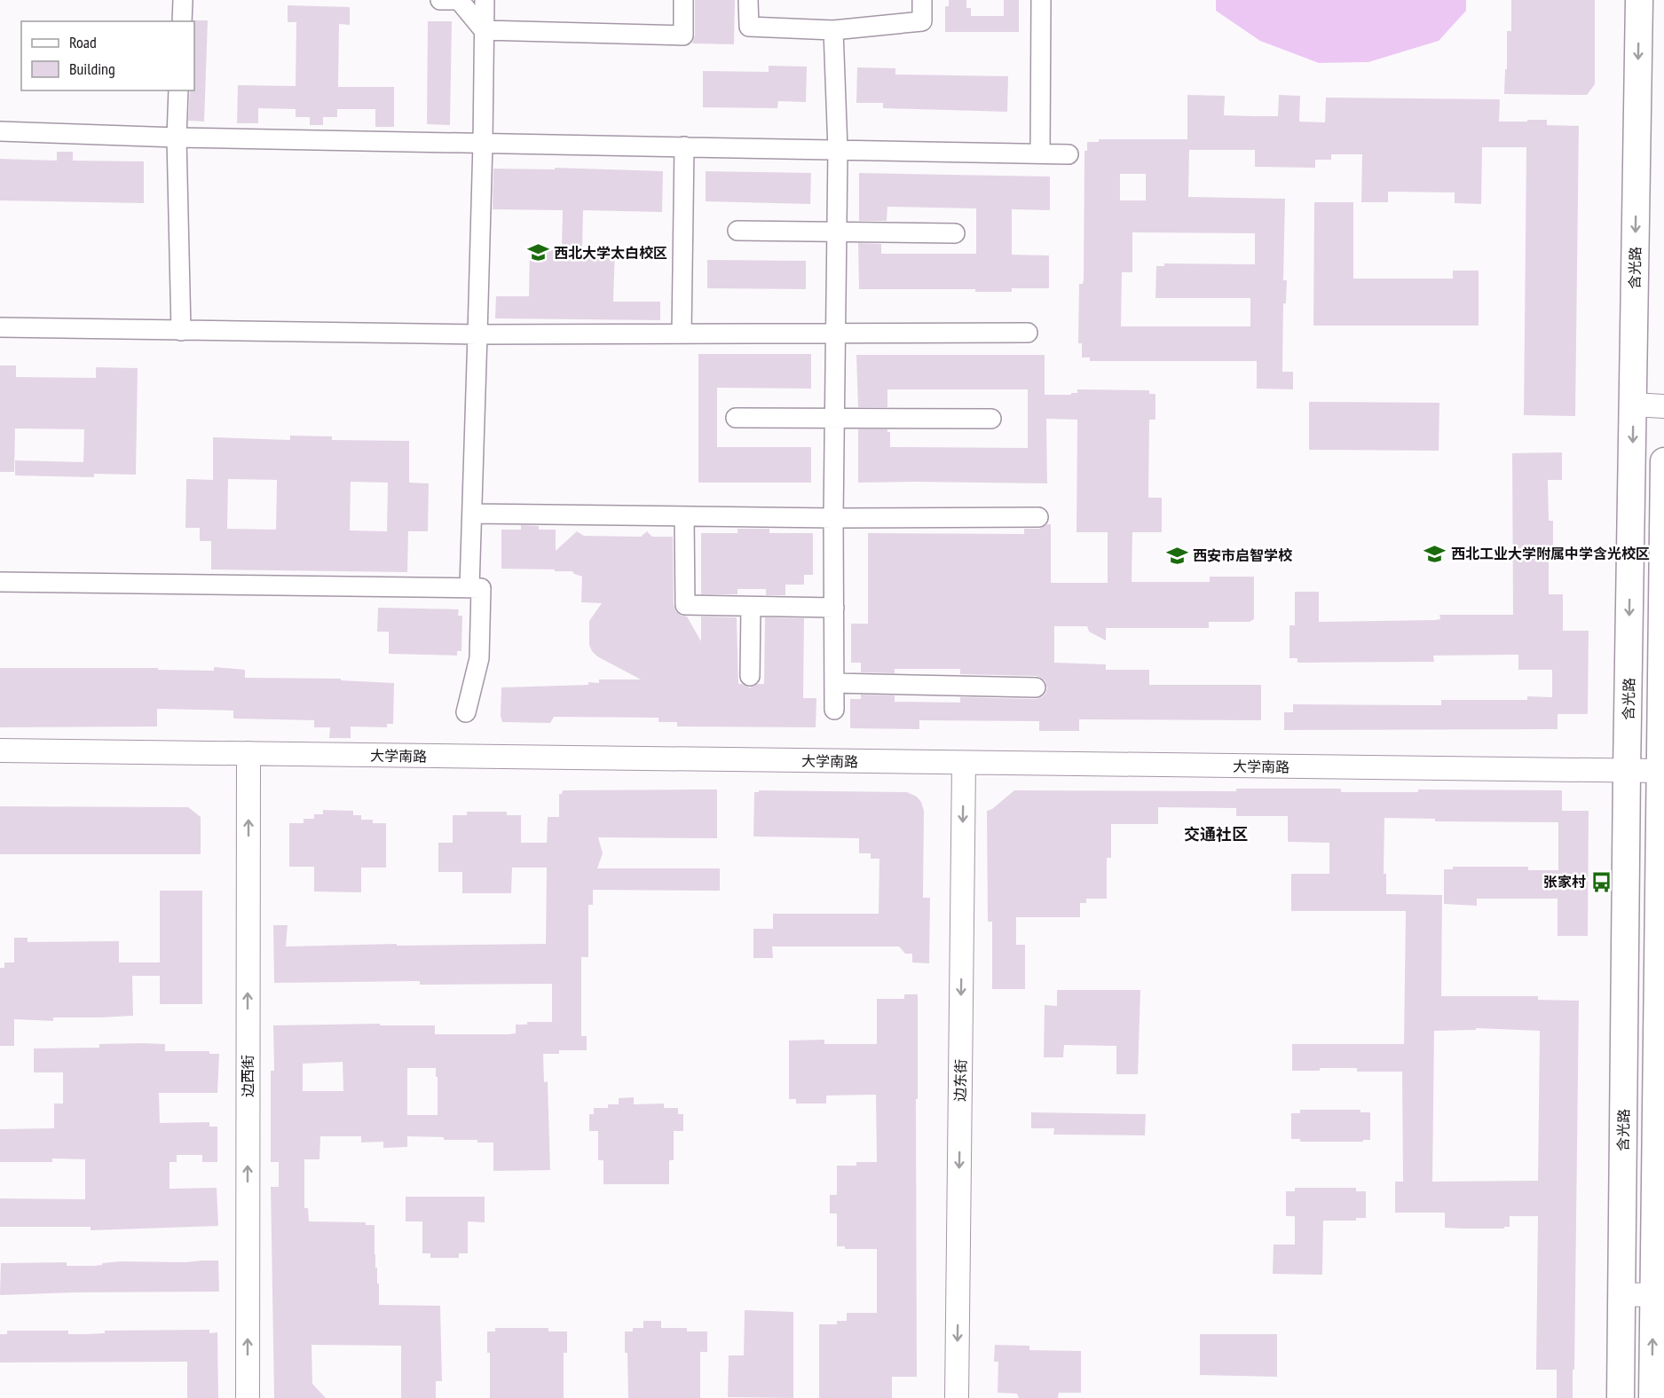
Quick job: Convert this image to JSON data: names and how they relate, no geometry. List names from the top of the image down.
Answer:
{
  "streets": {
    "main road": ["含光路"],
    "street": ["大学南路", "边西街", "边东街"]
  },
  "crossings": [
    ["含光路", "大学南路"],
    ["大学南路", "边西街"],
    ["大学南路", "边东街"]
  ],
  "one_way": ["边西街", "边东街"],
  "districts": ["交通社区"],
  "places": {
    "school or university": ["西北大学太白校区", "西北工业大学附属中学含光校区", "西安市启智学校"],
    "bus stop": ["张家村"]
  },
  "legend": ["Road", "Building"]
}
